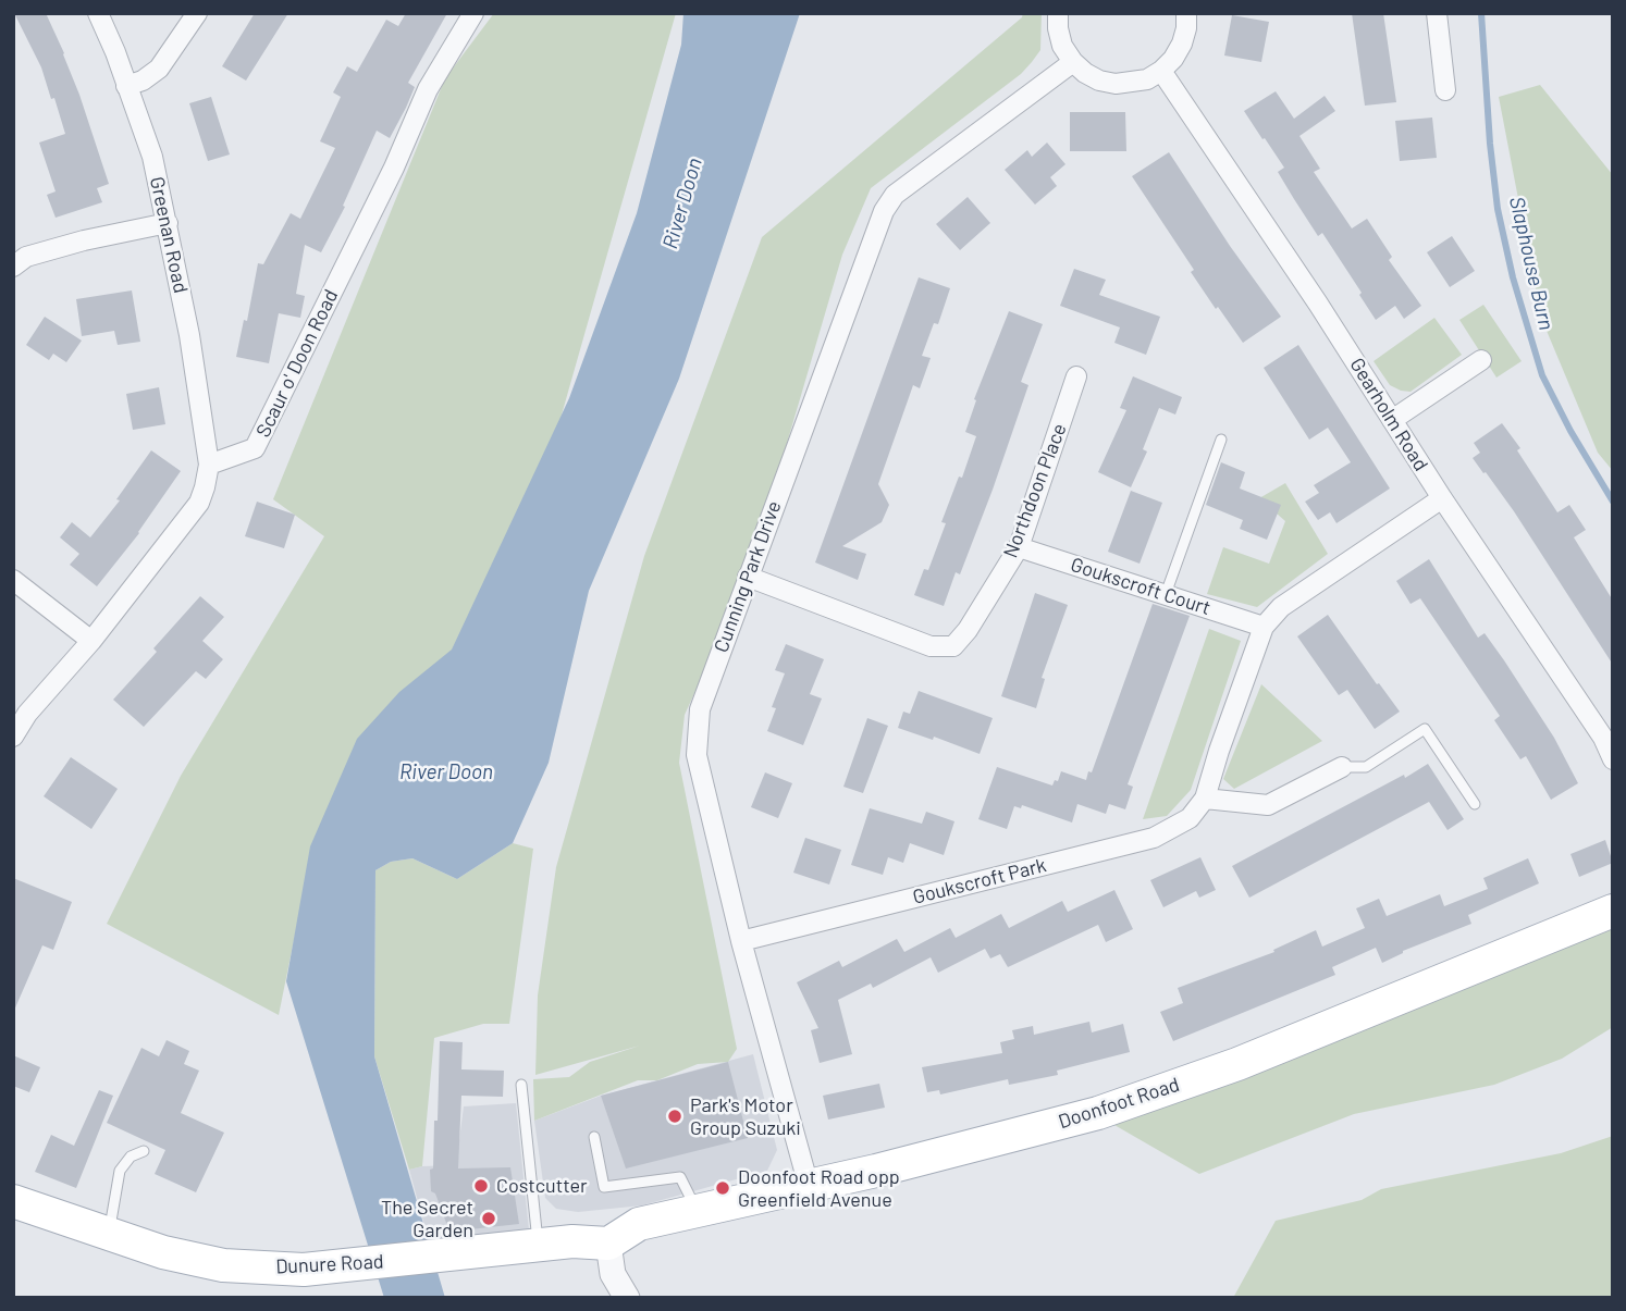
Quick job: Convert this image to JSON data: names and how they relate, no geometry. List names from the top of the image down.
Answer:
{
  "streets": {
    "main road": ["Doonfoot Road", "Dunure Road"],
    "street": [
      "Greenan Road",
      "Scaur o' Doon Road",
      "Gearholm Road",
      "Northdoon Place",
      "Cunning Park Drive",
      "Goukscroft Court",
      "Goukscroft Park"
    ]
  },
  "crossings": [
    ["Greenan Road", "Scaur o' Doon Road"],
    ["Northdoon Place", "Cunning Park Drive"],
    ["Northdoon Place", "Goukscroft Court"],
    ["Cunning Park Drive", "Goukscroft Park"],
    ["Cunning Park Drive", "Doonfoot Road"],
    ["Doonfoot Road", "Dunure Road"]
  ],
  "water": ["River Doon", "Slaphouse Burn"],
  "places": [
    "Park's Motor Group Suzuki",
    "Costcutter",
    "Doonfoot Road opp Greenfield Avenue",
    "The Secret Garden"
  ]
}
